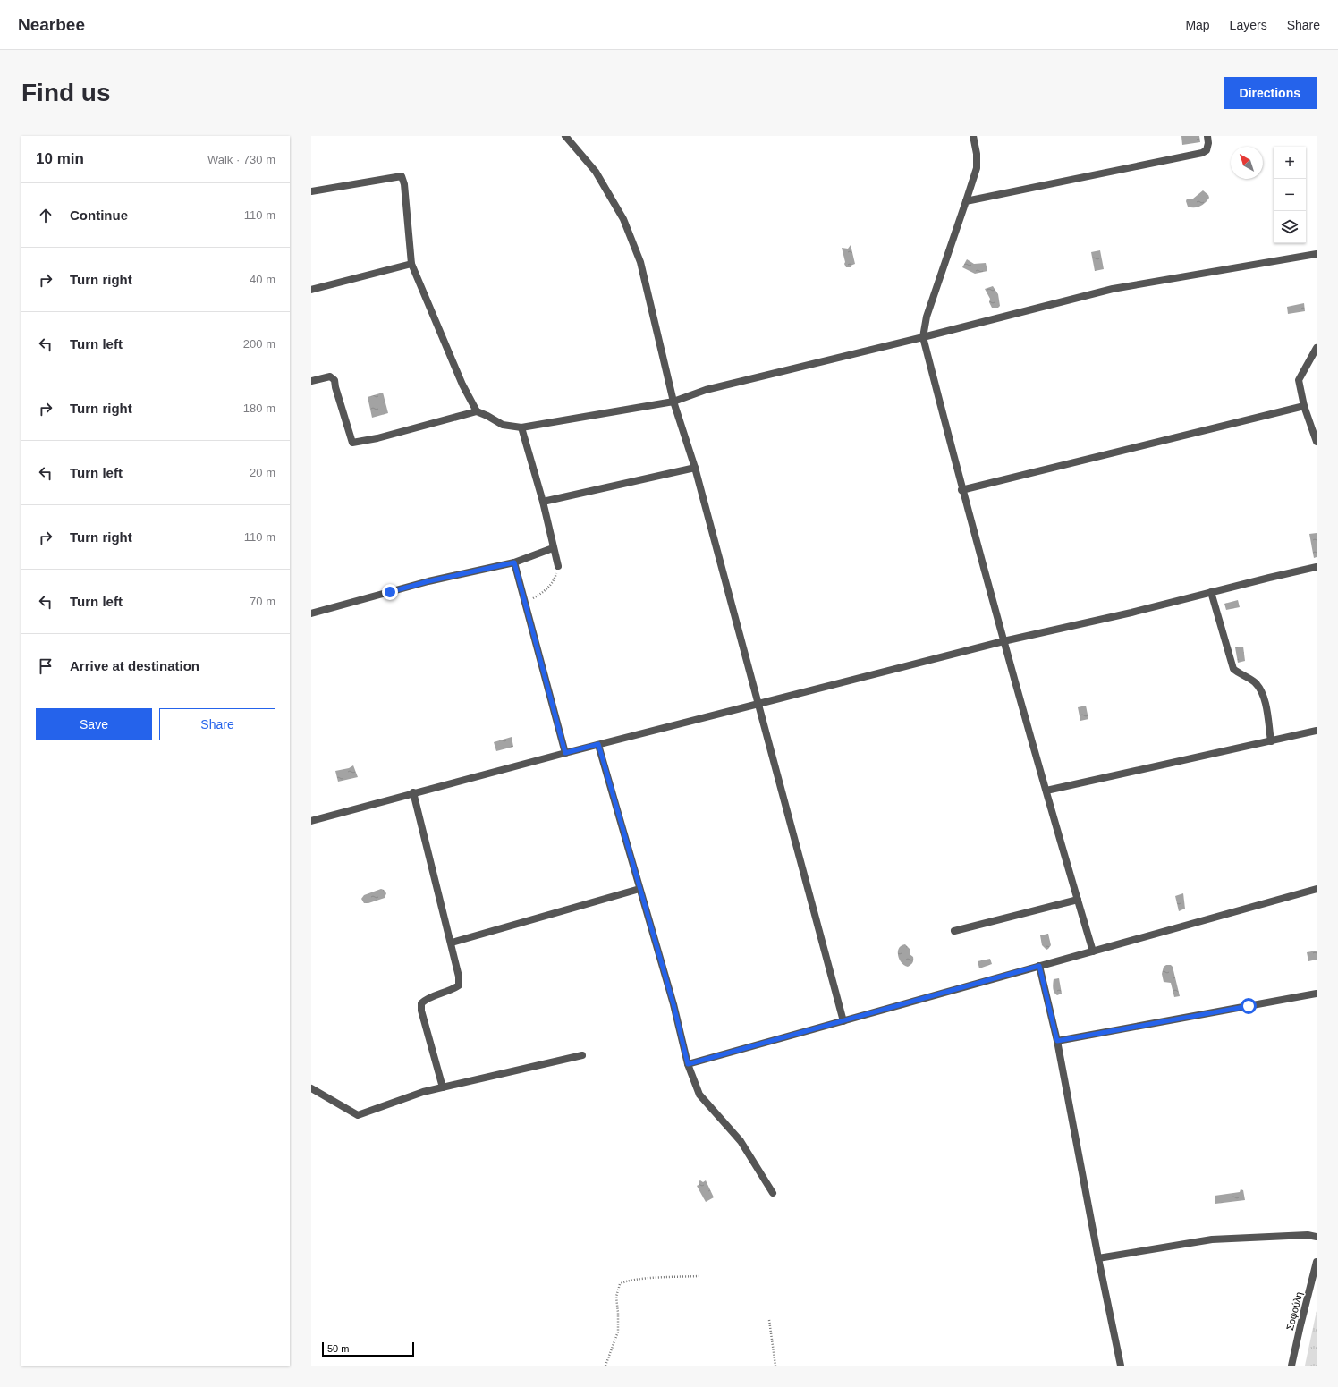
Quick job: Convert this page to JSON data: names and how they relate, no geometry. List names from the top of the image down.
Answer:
{
  "streets": {
    "street": ["Σοφούλη"]
  },
  "scale_bar": "50 m",
  "north": "top left",
  "page": {
    "header": "Nearbee",
    "nav": ["Map", "Layers", "Share"],
    "buttons": [
      "Directions",
      ["Save", "Share"]
    ],
    "title": "Find us",
    "heading": ["10 min", "Walk · 730 m"],
    "map_buttons": ["+", "−"],
    "list": [
      ["Continue", "110 m"],
      ["Turn right", "40 m"],
      ["Turn left", "200 m"],
      ["Turn right", "180 m"],
      ["Turn left", "20 m"],
      ["Turn right", "110 m"],
      ["Turn left", "70 m"],
      "Arrive at destination"
    ],
    "scale": "50 m"
  }
}
